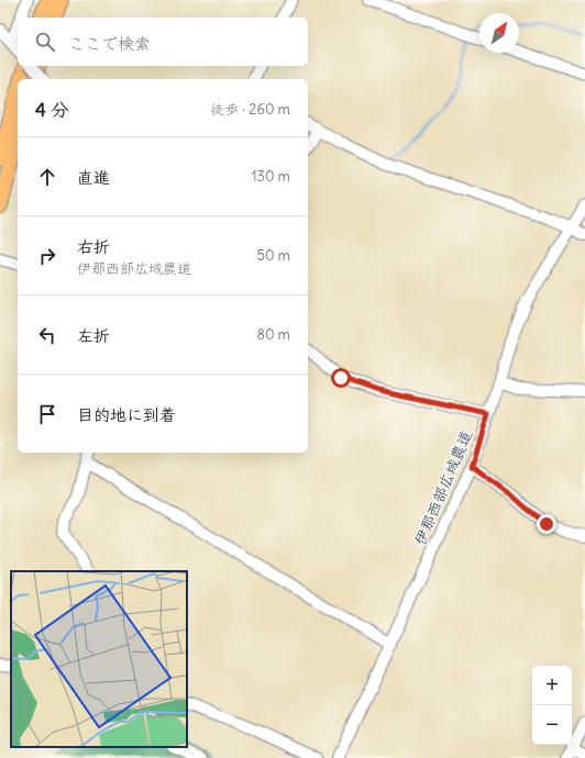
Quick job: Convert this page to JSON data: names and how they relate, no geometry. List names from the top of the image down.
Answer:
{
  "streets": {
    "street": ["伊那西部広域農道"]
  },
  "north": "top right",
  "page": {
    "search": "ここで検索",
    "heading": ["4 分", "徒歩 · 260 m"],
    "list": [
      ["直進", "130 m"],
      ["右折", "伊那西部広域農道", "50 m"],
      ["左折", "80 m"],
      "目的地に到着"
    ],
    "map_buttons": ["+", "−"]
  }
}
